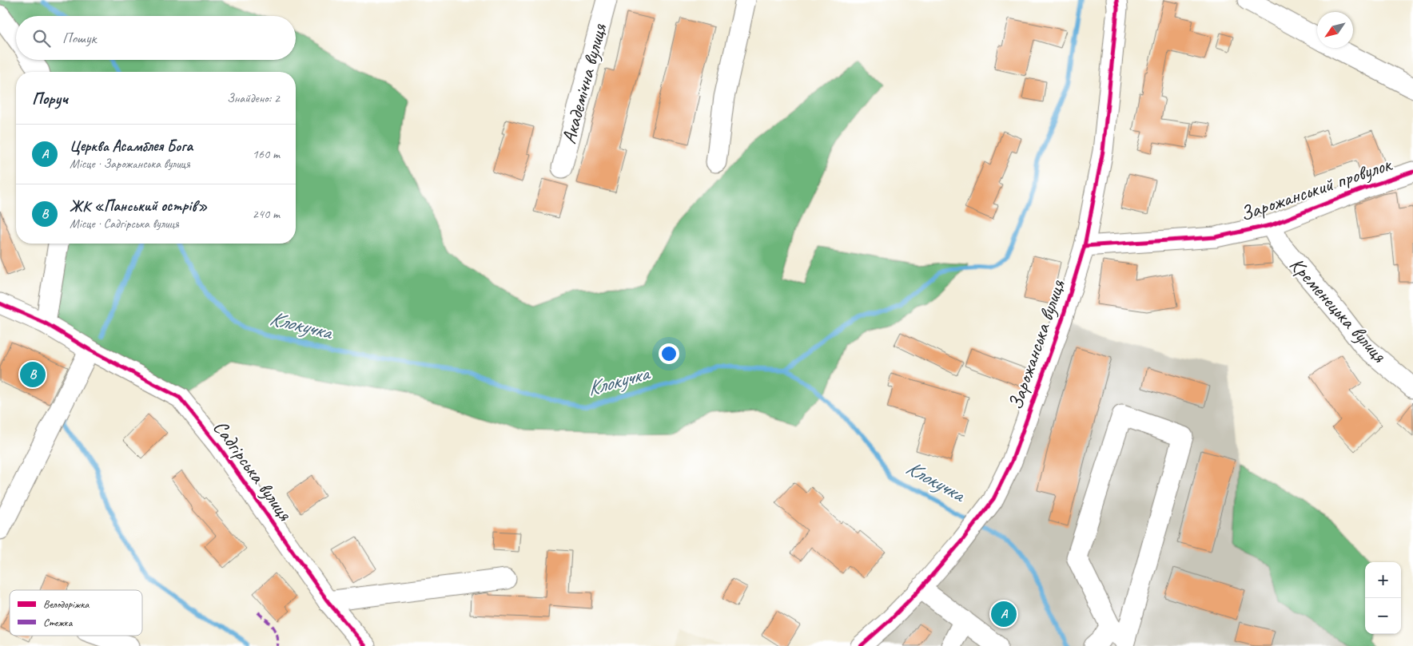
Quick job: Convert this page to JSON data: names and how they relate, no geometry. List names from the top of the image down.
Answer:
{
  "streets": {
    "street": [
      "Академічна вулиця",
      "Зарожанський провулок",
      "Кременецька вулиця",
      "Зарожанська вулиця",
      "Садгірська вулиця"
    ]
  },
  "crossings": [
    ["Зарожанський провулок", "Кременецька вулиця"],
    ["Зарожанський провулок", "Зарожанська вулиця"]
  ],
  "water": ["Клокучка"],
  "legend": ["Велодоріжка", "Стежка"],
  "north": "bottom left",
  "page": {
    "search": "Пошук",
    "heading": ["Поруч", "Знайдено: 2"],
    "list": [
      {
        "mark": "A",
        "name": "Церква Асамблея Бога",
        "note": "Місце · Зарожанська вулиця",
        "value": "160 m"
      },
      {
        "mark": "B",
        "name": "ЖК «Панський острів»",
        "note": "Місце · Садгірська вулиця",
        "value": "240 m"
      }
    ],
    "pins": ["B", "A"],
    "map_buttons": ["+", "−"]
  }
}
